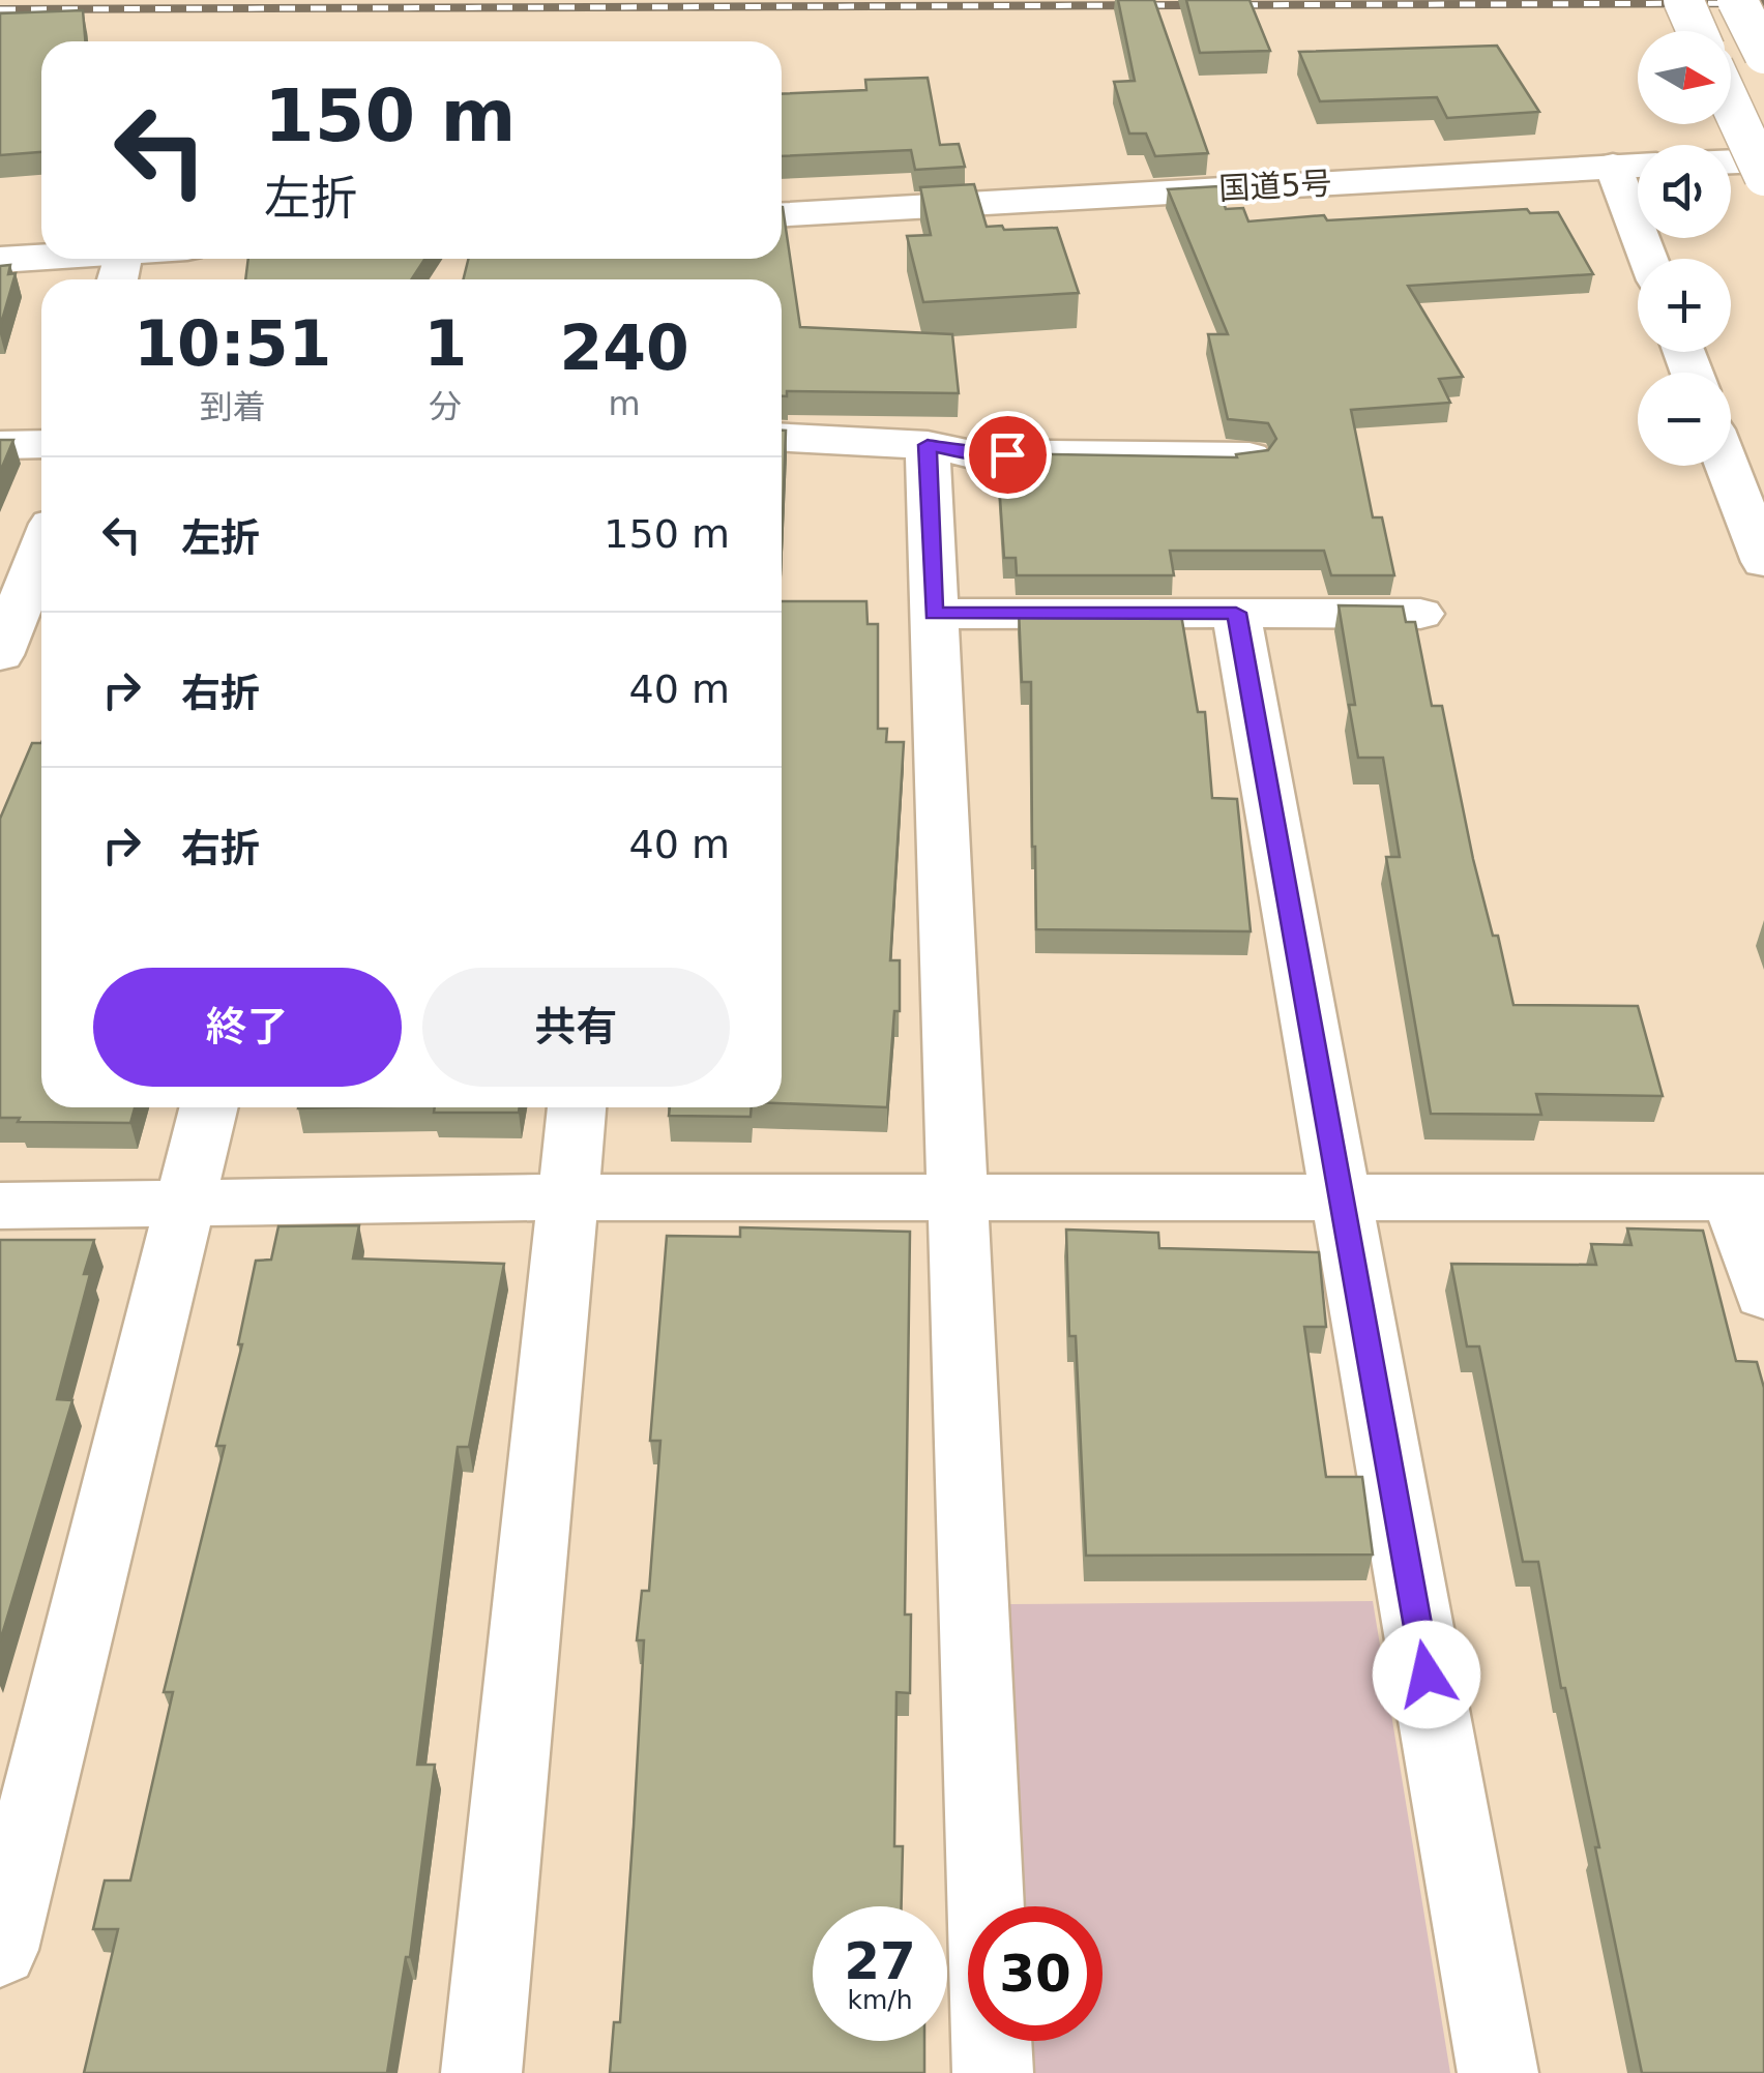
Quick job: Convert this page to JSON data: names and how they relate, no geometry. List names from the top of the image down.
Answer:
{
  "streets": {
    "main road": ["国道5号"]
  },
  "north": "right",
  "page": {
    "map_buttons": ["+", "−"],
    "turn": ["150 m", "左折"],
    "eta": [
      "10:51",
      "到着",
      "1",
      "分",
      "240",
      "m"
    ],
    "list": [
      {
        "name": "左折",
        "value": "150 m"
      },
      {
        "name": "右折",
        "value": "40 m"
      },
      {
        "name": "右折",
        "value": "40 m"
      }
    ],
    "buttons": ["終了", "共有"],
    "speed": "27 km/h",
    "limit": "30"
  }
}
